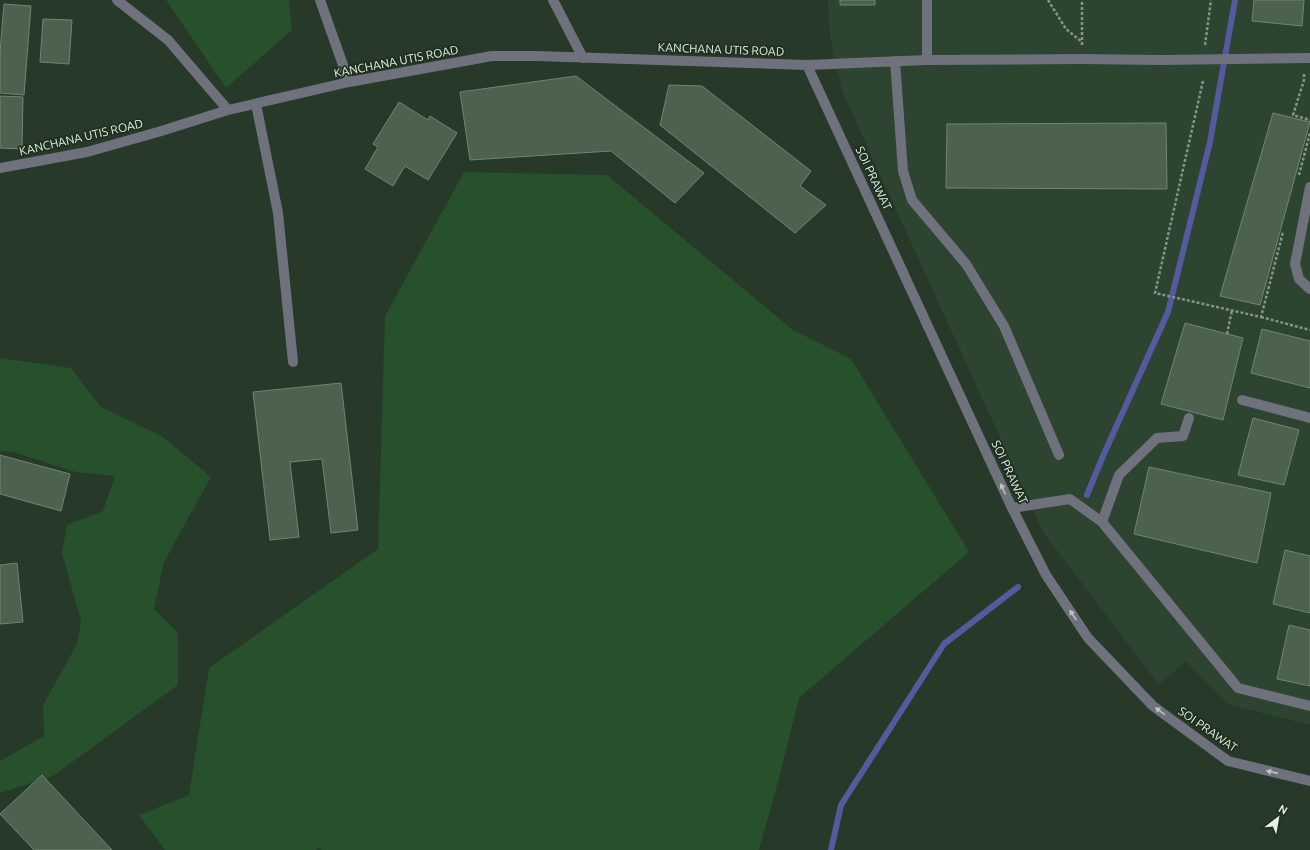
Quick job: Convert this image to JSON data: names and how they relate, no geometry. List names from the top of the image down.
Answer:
{
  "streets": {
    "street": ["KANCHANA UTIS ROAD", "SOI PRAWAT"]
  },
  "crossings": [
    ["KANCHANA UTIS ROAD", "SOI PRAWAT"]
  ],
  "north": "top right"
}
